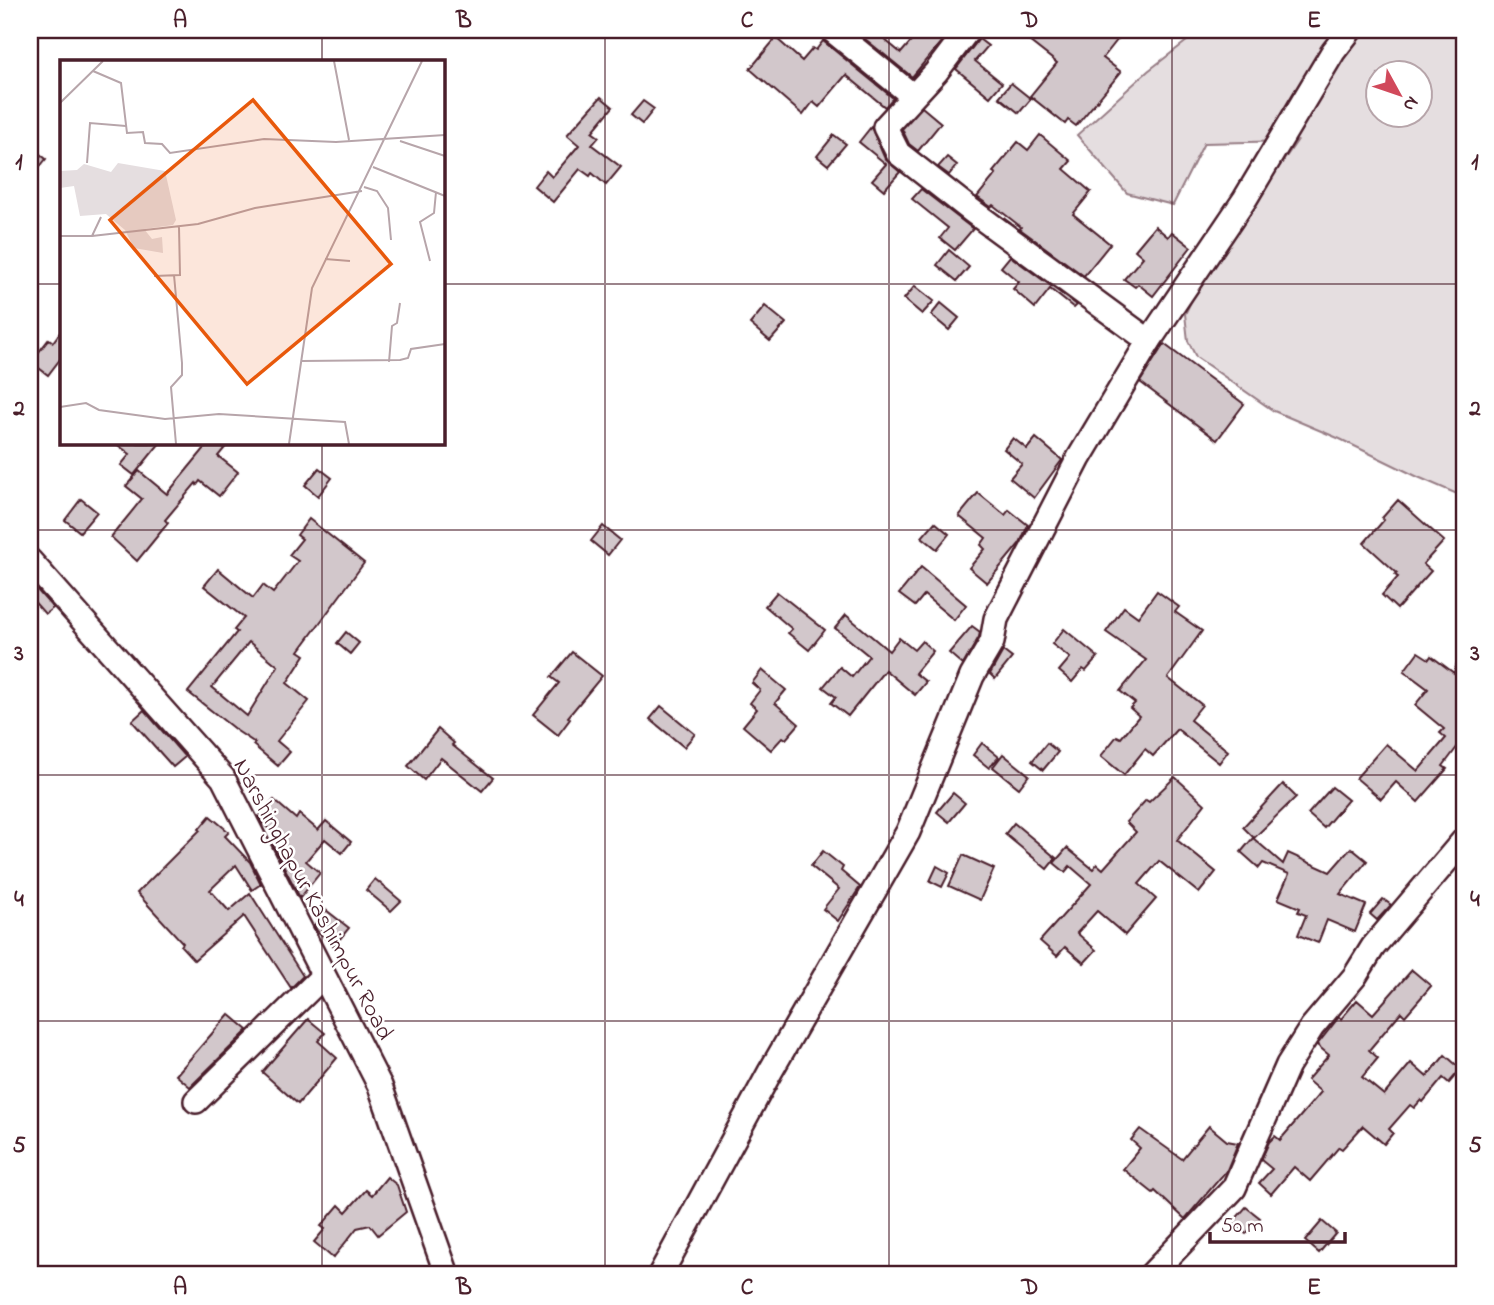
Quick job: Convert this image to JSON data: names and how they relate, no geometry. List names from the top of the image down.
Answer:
{
  "streets": {
    "street": ["Narshinghapur Kashimpur Road"]
  },
  "scale_bar": "50 m",
  "north": "bottom right",
  "grid": {
    "columns": [
      "A",
      "B",
      "C",
      "D",
      "E"
    ],
    "rows": [
      "1",
      "2",
      "3",
      "4",
      "5"
    ]
  }
}
